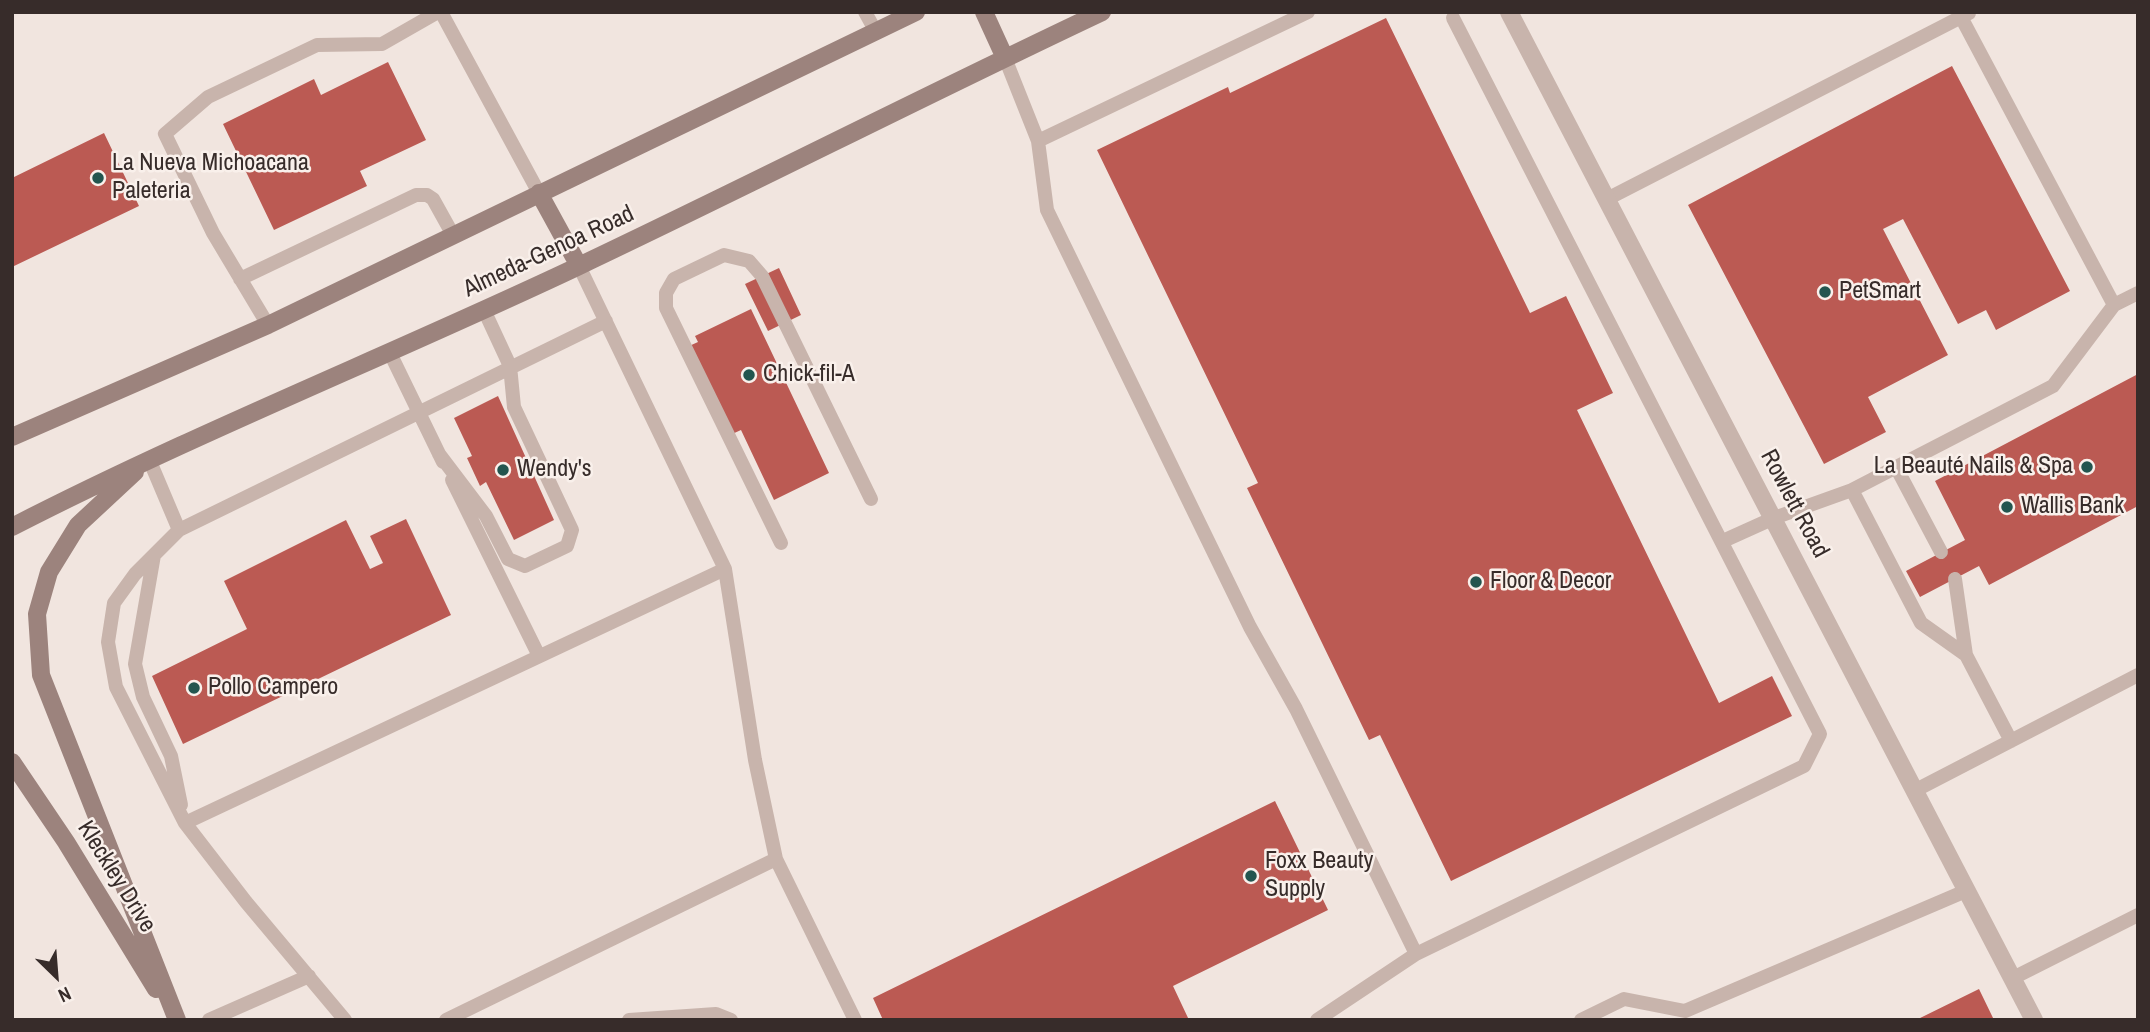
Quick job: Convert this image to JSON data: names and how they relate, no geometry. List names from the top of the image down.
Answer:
{
  "streets": {
    "main road": ["Almeda-Genoa Road", "Kleckley Drive"],
    "street": ["Rowlett Road"]
  },
  "places": [
    "La Nueva Michoacana Paleteria",
    "PetSmart",
    "Chick-fil-A",
    "La Beauté Nails & Spa",
    "Wendy's",
    "Wallis Bank",
    "Floor & Decor",
    "Pollo Campero",
    "Foxx Beauty Supply"
  ],
  "north": "bottom right"
}
